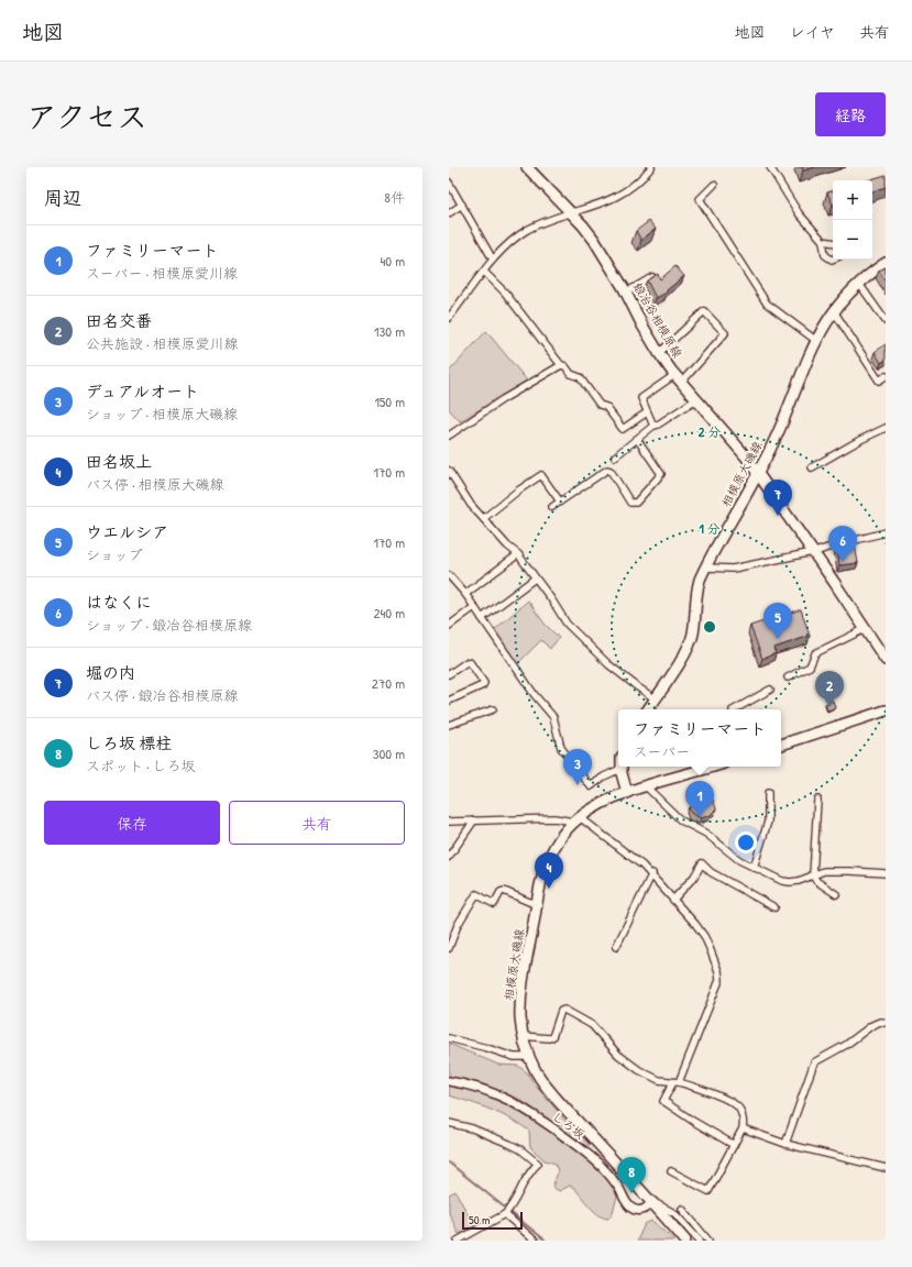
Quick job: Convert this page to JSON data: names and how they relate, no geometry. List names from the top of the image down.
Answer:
{
  "streets": {
    "main road": ["鍛冶谷相模原線", "相模原大磯線"],
    "street": ["しろ坂"]
  },
  "crossings": [
    ["鍛冶谷相模原線", "相模原大磯線"],
    ["相模原大磯線", "しろ坂"]
  ],
  "scale_bar": "50 m",
  "page": {
    "header": "地図",
    "nav": ["地図", "レイヤ", "共有"],
    "title": "アクセス",
    "buttons": [
      "経路",
      ["保存", "共有"]
    ],
    "heading": ["周辺", "8件"],
    "map_buttons": ["+", "−"],
    "list": [
      {
        "mark": "1",
        "name": "ファミリーマート",
        "note": "スーパー · 相模原愛川線",
        "value": "40 m"
      },
      {
        "mark": "2",
        "name": "田名交番",
        "note": "公共施設 · 相模原愛川線",
        "value": "130 m"
      },
      {
        "mark": "3",
        "name": "デュアルオート",
        "note": "ショップ · 相模原大磯線",
        "value": "150 m"
      },
      {
        "mark": "4",
        "name": "田名坂上",
        "note": "バス停 · 相模原大磯線",
        "value": "170 m"
      },
      {
        "mark": "5",
        "name": "ウエルシア",
        "note": "ショップ",
        "value": "170 m"
      },
      {
        "mark": "6",
        "name": "はなくに",
        "note": "ショップ · 鍛冶谷相模原線",
        "value": "240 m"
      },
      {
        "mark": "7",
        "name": "堀の内",
        "note": "バス停 · 鍛冶谷相模原線",
        "value": "270 m"
      },
      {
        "mark": "8",
        "name": "しろ坂 標柱",
        "note": "スポット · しろ坂",
        "value": "300 m"
      }
    ],
    "pins": [
      "7",
      "6",
      "5",
      "2",
      "3",
      "1",
      "4",
      "8"
    ],
    "popup": ["ファミリーマート", "スーパー"],
    "scale": "50 m"
  },
  "rings": ["2 分", "1 分"]
}
